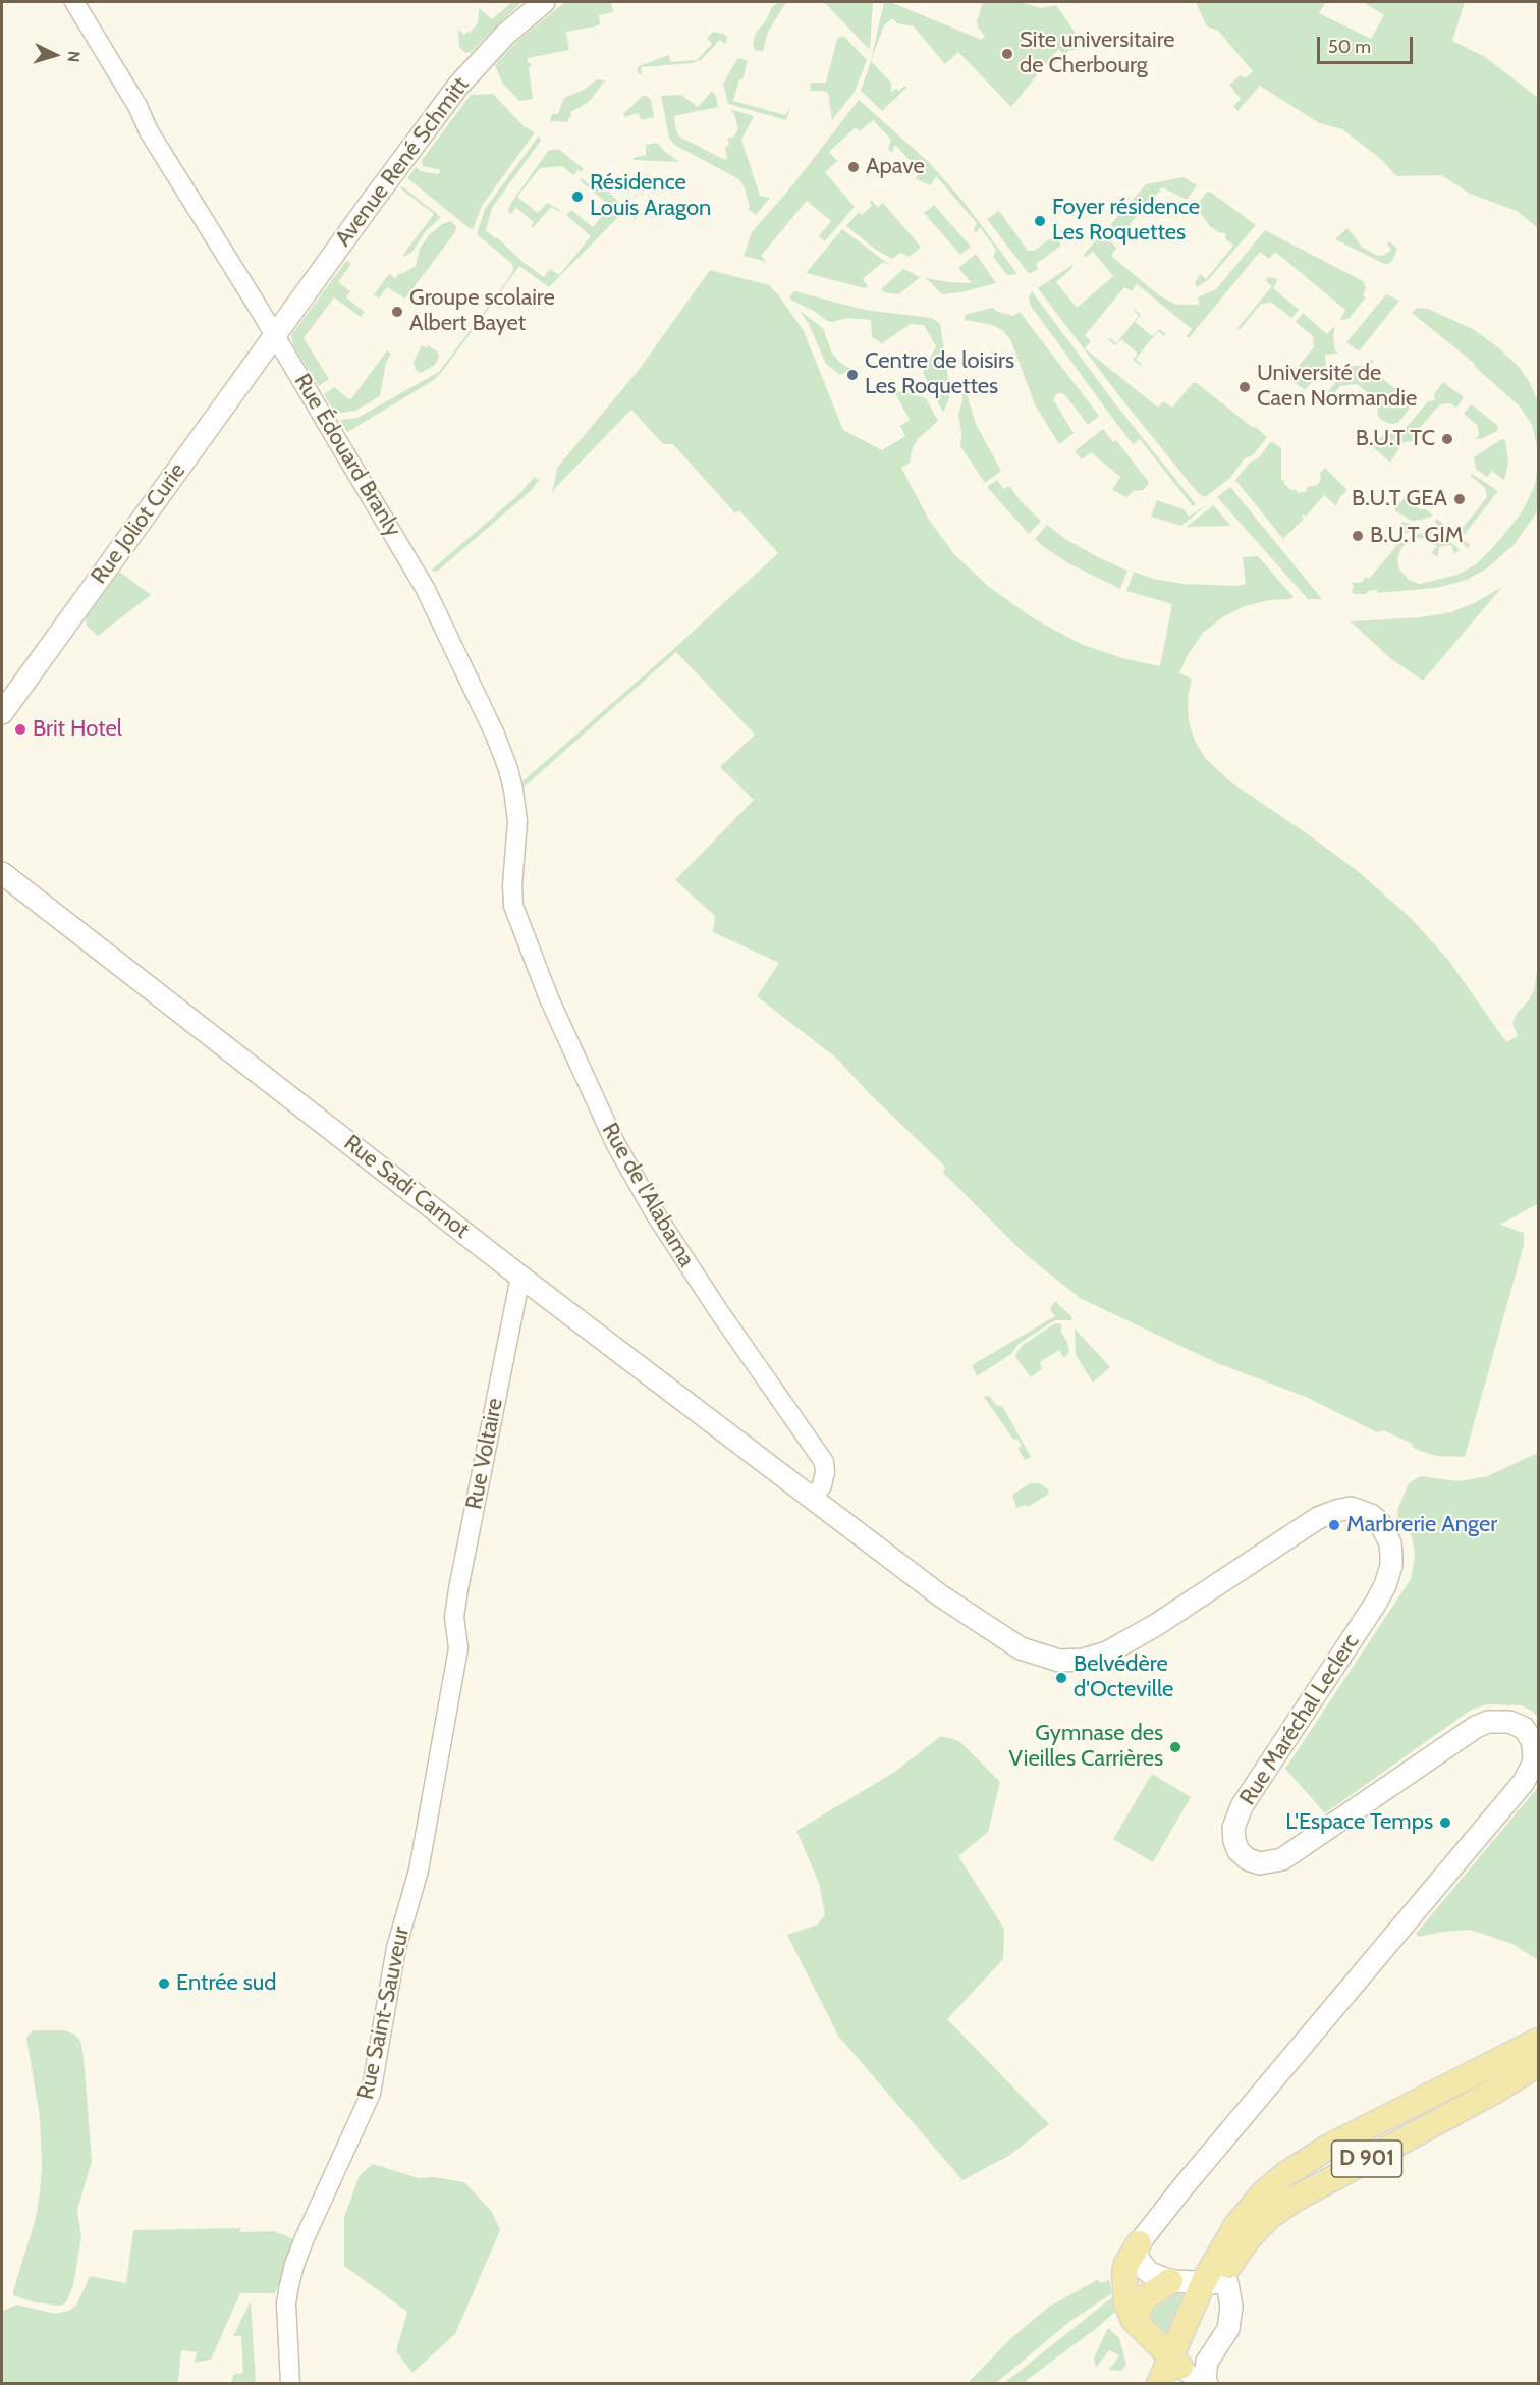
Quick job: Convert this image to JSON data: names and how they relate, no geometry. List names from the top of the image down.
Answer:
{
  "streets": {
    "main road": [
      "Avenue René Schmitt",
      "Rue Joliot Curie",
      "Rue Sadi Carnot",
      "Rue Maréchal Leclerc",
      "D 901"
    ],
    "street": [
      "Rue Édouard Branly",
      "Rue de l'Alabama",
      "Rue Voltaire",
      "Rue Saint-Sauveur"
    ]
  },
  "crossings": [
    ["Avenue René Schmitt", "Rue Édouard Branly"],
    ["Avenue René Schmitt", "Rue Joliot Curie"],
    ["Rue Édouard Branly", "Rue Joliot Curie"],
    ["Rue Édouard Branly", "Rue de l'Alabama"],
    ["Rue Sadi Carnot", "Rue de l'Alabama"],
    ["Rue Sadi Carnot", "Rue Voltaire"],
    ["Rue Sadi Carnot", "Rue Maréchal Leclerc"],
    ["Rue de l'Alabama", "Rue Maréchal Leclerc"],
    ["Rue Voltaire", "Rue Saint-Sauveur"]
  ],
  "places": [
    "Site universitaire de Cherbourg",
    "Apave",
    "Résidence Louis Aragon",
    "Foyer résidence Les Roquettes",
    "Groupe scolaire Albert Bayet",
    "Centre de loisirs Les Roquettes",
    "Université de Caen Normandie",
    "B.U.T TC",
    "B.U.T GEA",
    "B.U.T GIM",
    "Brit Hotel",
    "Marbrerie Anger",
    "Belvédère d'Octeville",
    "Gymnase des Vieilles Carrières",
    "L'Espace Temps",
    "Entrée sud"
  ],
  "scale_bar": "50 m",
  "north": "right"
}
